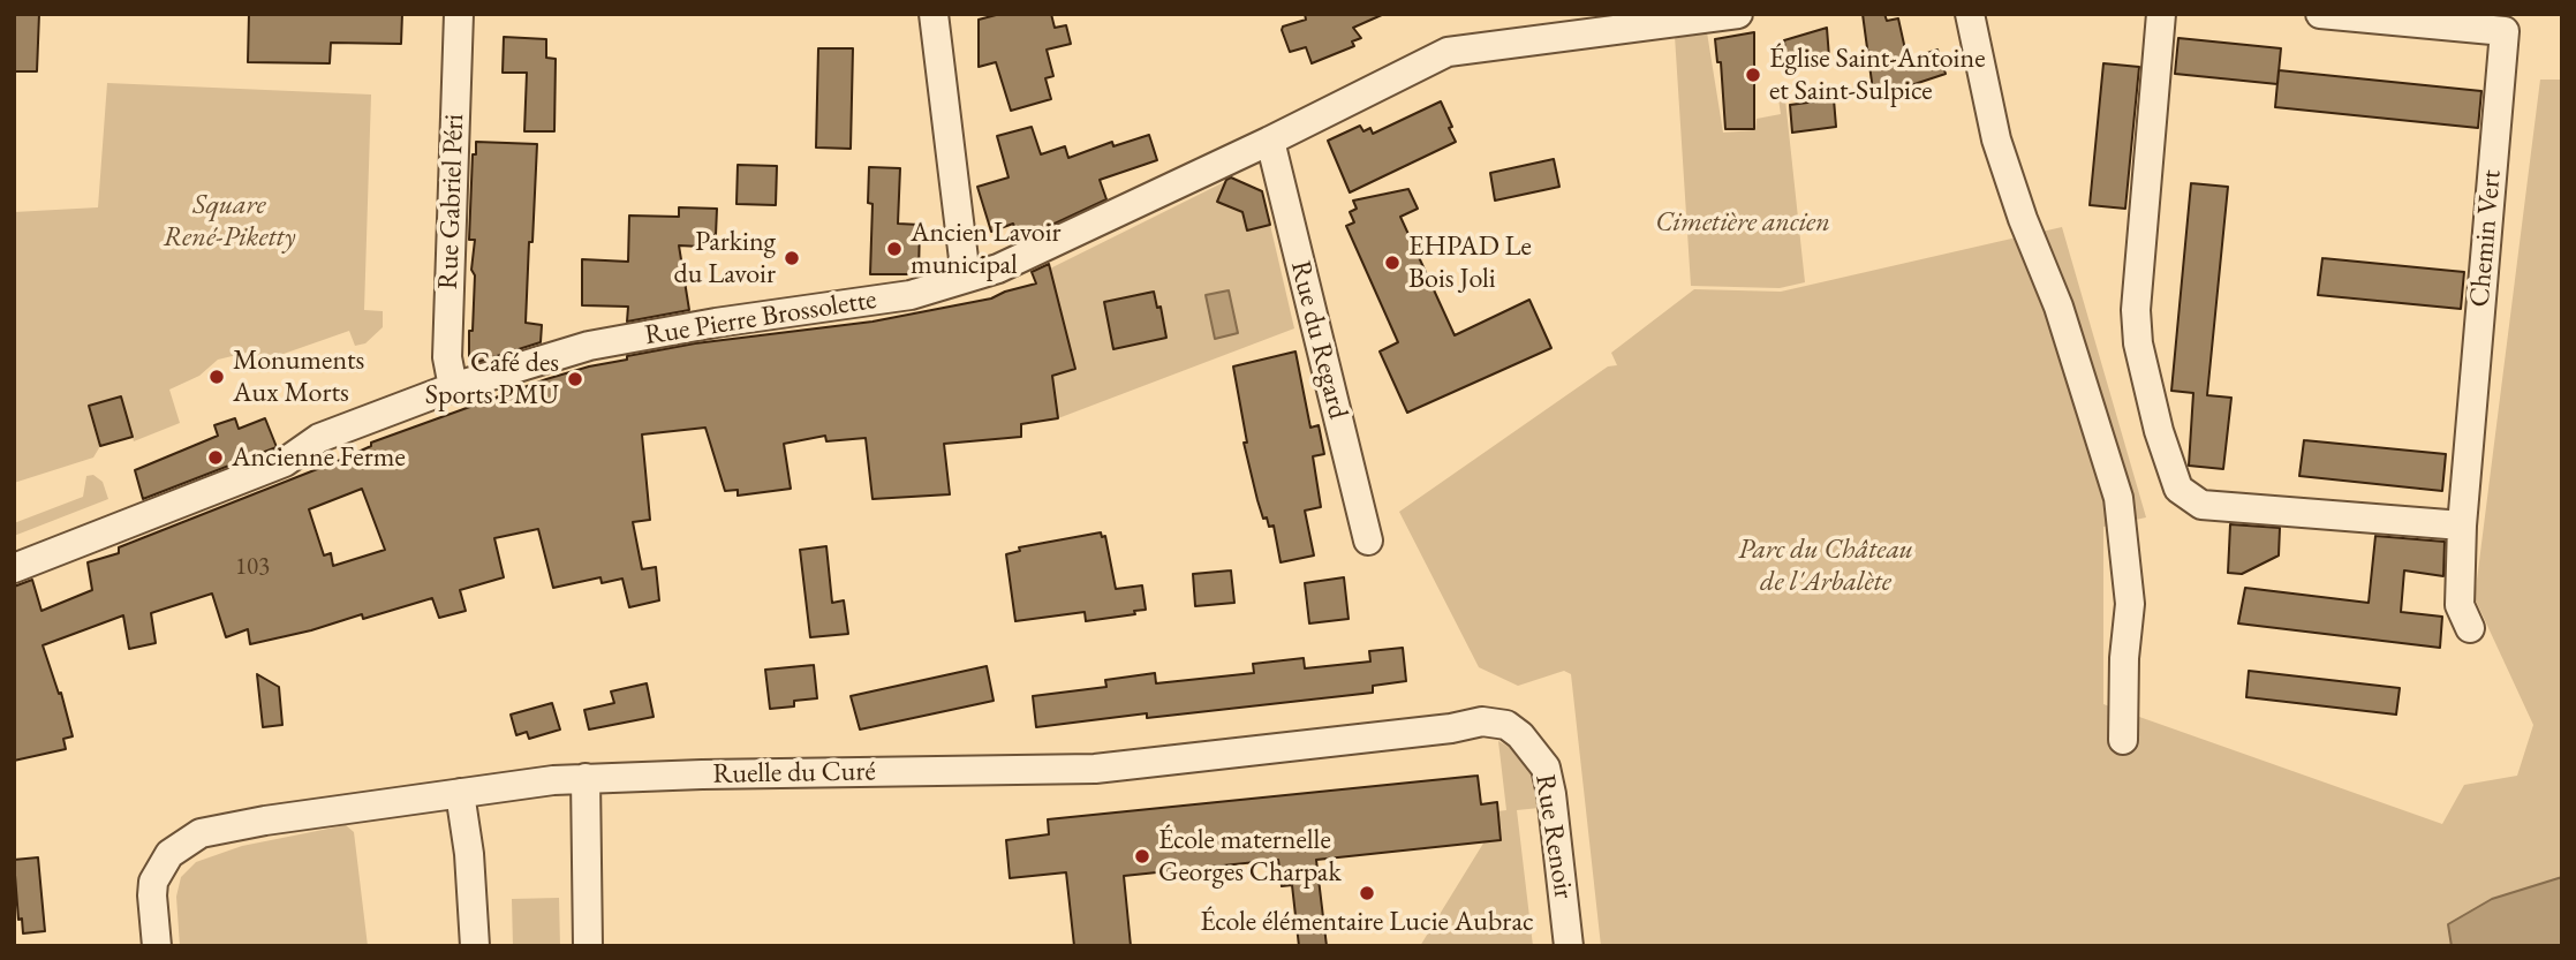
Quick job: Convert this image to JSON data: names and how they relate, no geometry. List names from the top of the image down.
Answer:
{
  "streets": {
    "street": [
      "Rue Gabriel Péri",
      "Chemin Vert",
      "Rue Pierre Brossolette",
      "Rue du Regard",
      "Ruelle du Curé",
      "Rue Renoir"
    ]
  },
  "crossings": [
    ["Rue Gabriel Péri", "Rue Pierre Brossolette"],
    ["Rue Pierre Brossolette", "Rue du Regard"],
    ["Ruelle du Curé", "Rue Renoir"]
  ],
  "parks": ["Square René-Piketty", "Cimetière ancien", "Parc du Château de l'Arbalète"],
  "places": [
    "Église Saint-Antoine et Saint-Sulpice",
    "Ancien Lavoir municipal",
    "Parking du Lavoir",
    "EHPAD Le Bois Joli",
    "Monuments Aux Morts",
    "Café des Sports PMU",
    "Ancienne Ferme",
    "École maternelle Georges Charpak",
    "École élémentaire Lucie Aubrac"
  ],
  "house_numbers": ["103"]
}
